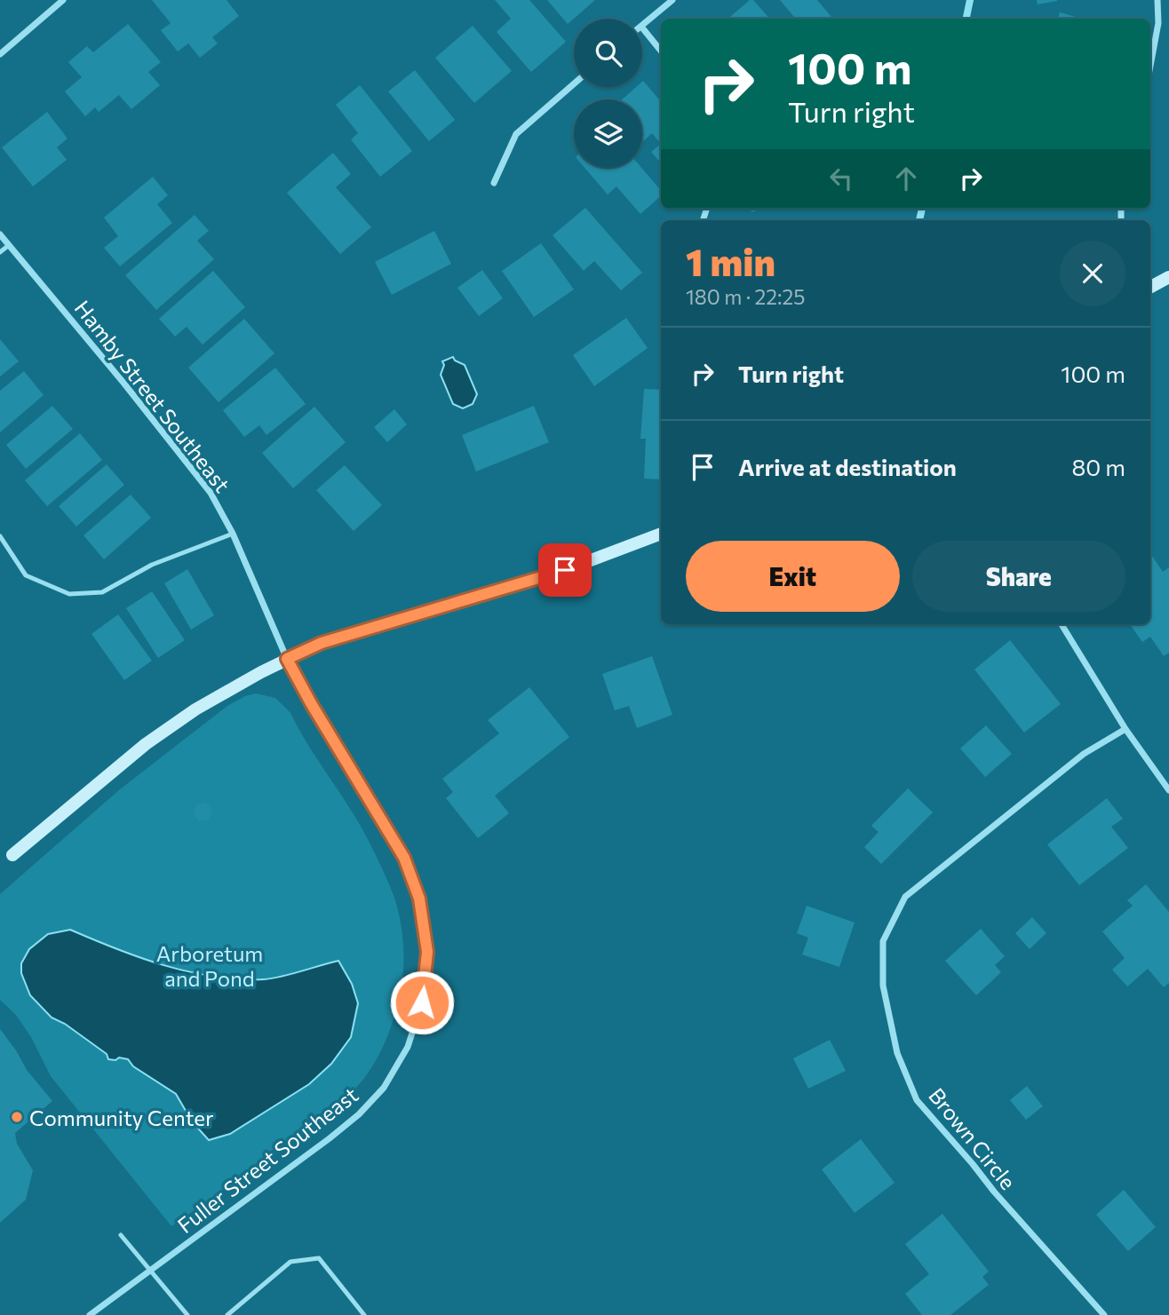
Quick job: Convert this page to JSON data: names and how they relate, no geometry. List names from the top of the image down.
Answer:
{
  "streets": {
    "street": ["Hamby Street Southeast", "Brown Circle", "Fuller Street Southeast"]
  },
  "crossings": [
    ["Hamby Street Southeast", "Fuller Street Southeast"]
  ],
  "parks": ["Arboretum and Pond"],
  "places": ["Community Center"],
  "page": {
    "turn": ["100 m", "Turn right"],
    "heading": ["1 min", "180 m · 22:25"],
    "list": [
      {
        "name": "Turn right",
        "value": "100 m"
      },
      {
        "name": "Arrive at destination",
        "value": "80 m"
      }
    ],
    "buttons": ["Exit", "Share"]
  }
}
